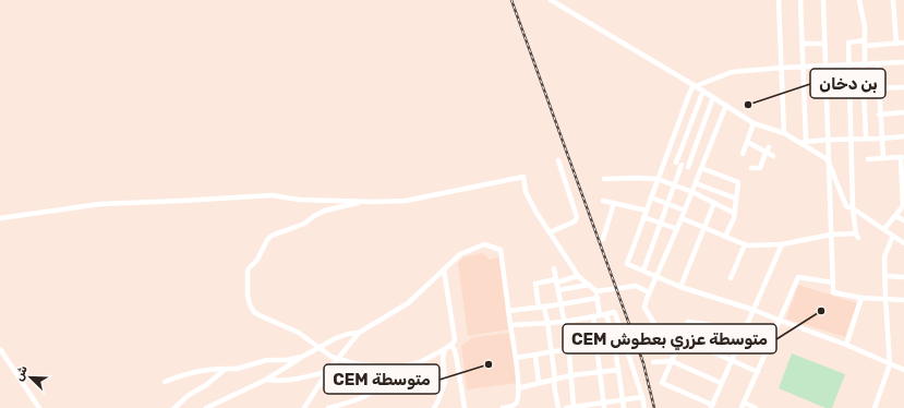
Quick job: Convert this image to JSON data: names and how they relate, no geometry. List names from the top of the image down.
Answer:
{
  "places": ["بن دخان", "CEM متوسطة عزري بعطوش", "CEM متوسطة"],
  "north": "top left"
}
